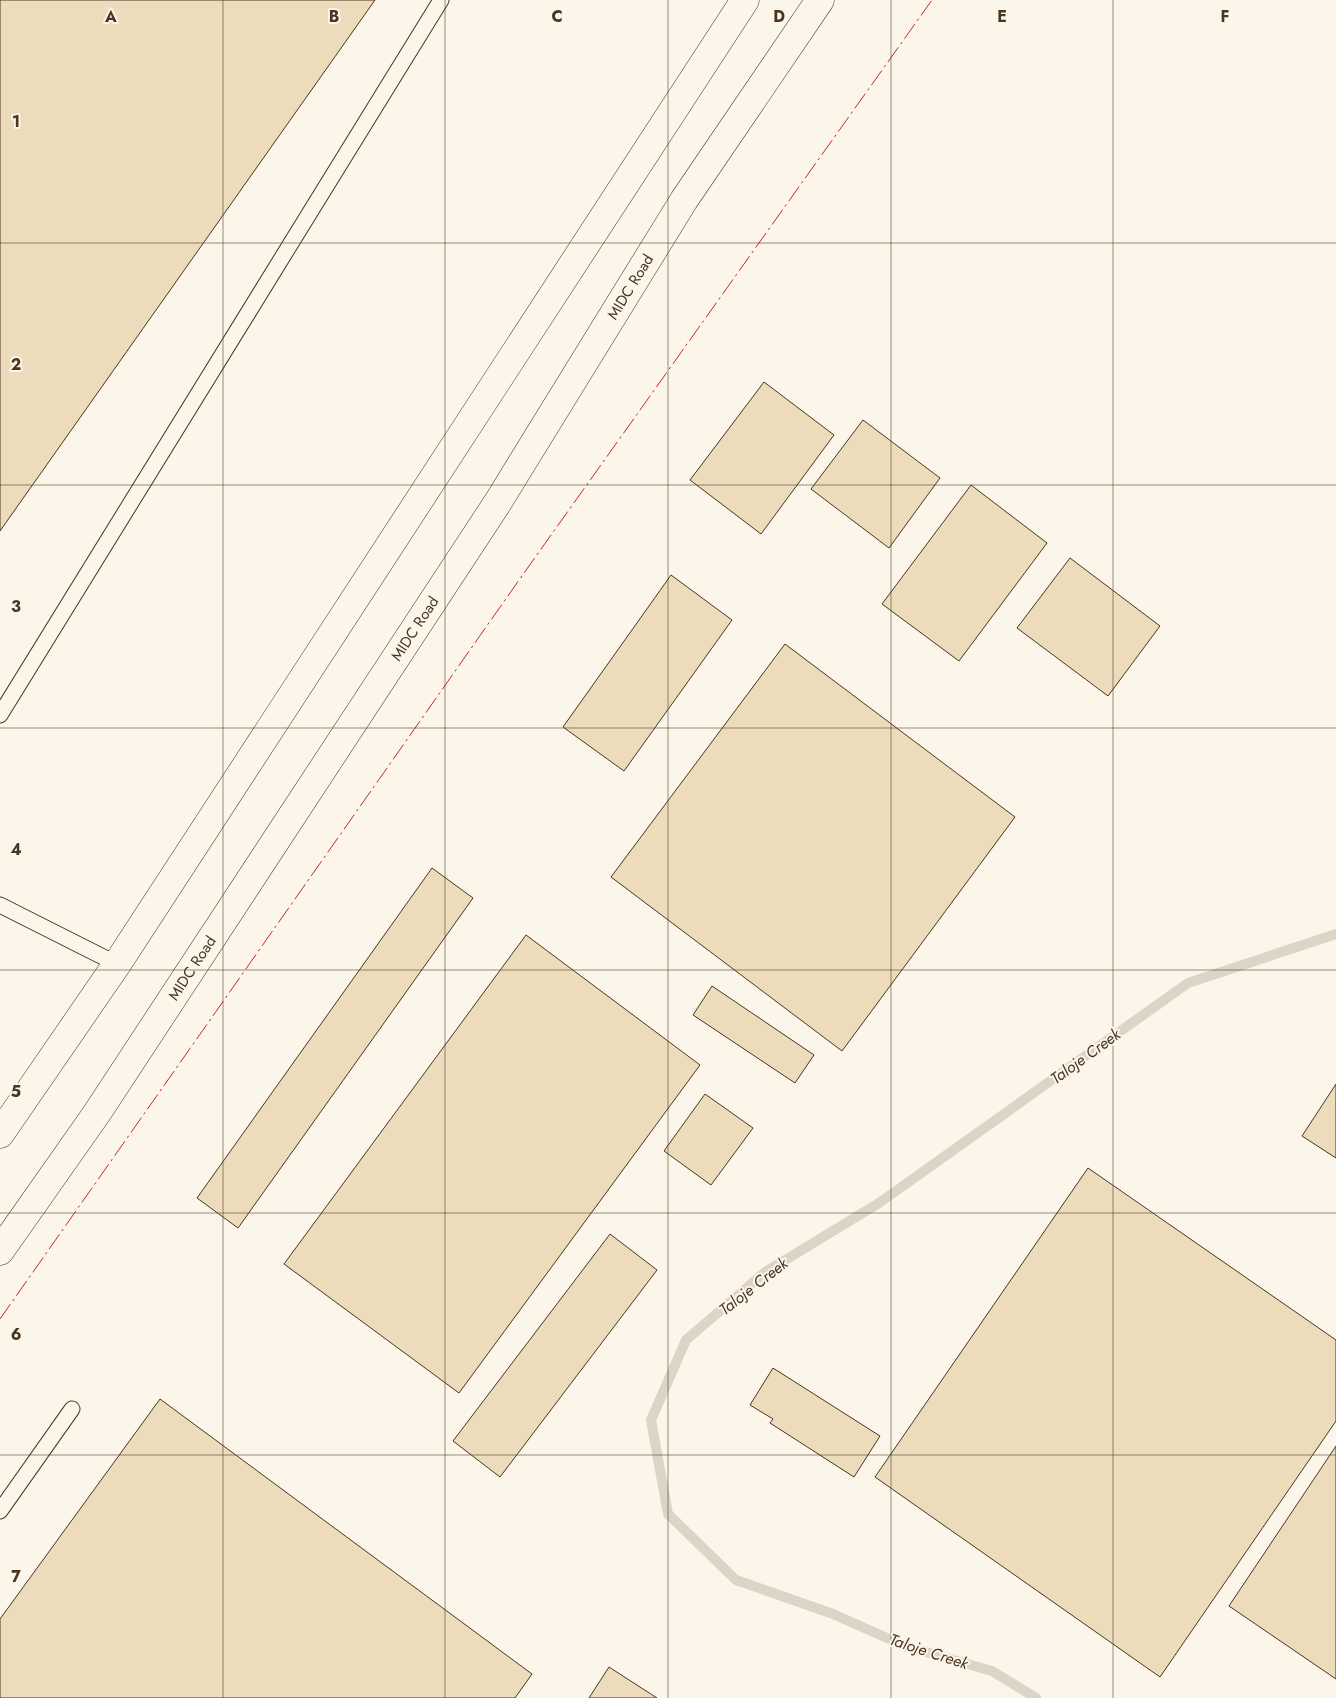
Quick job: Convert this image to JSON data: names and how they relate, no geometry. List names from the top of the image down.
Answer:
{
  "streets": {
    "main road": ["MIDC Road"]
  },
  "water": ["Taloje Creek"],
  "grid": {
    "columns": [
      "A",
      "B",
      "C",
      "D",
      "E",
      "F"
    ],
    "rows": [
      "1",
      "2",
      "3",
      "4",
      "5",
      "6",
      "7"
    ]
  }
}
